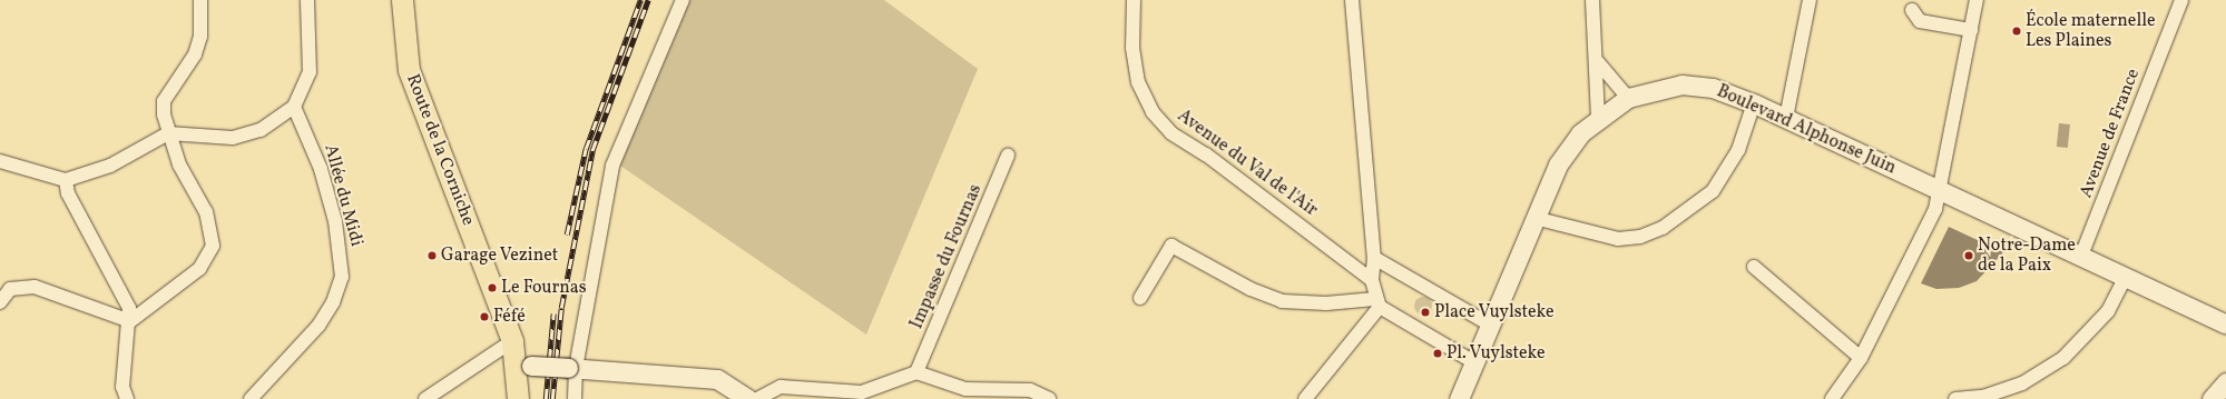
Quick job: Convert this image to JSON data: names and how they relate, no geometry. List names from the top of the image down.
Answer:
{
  "streets": {
    "main road": ["Route de la Corniche"],
    "street": [
      "Boulevard Alphonse Juin",
      "Avenue de France",
      "Avenue du Val de l'Air",
      "Allée du Midi",
      "Impasse du Fournas"
    ]
  },
  "crossings": [
    ["Boulevard Alphonse Juin", "Avenue de France"]
  ],
  "places": [
    "École maternelle Les Plaines",
    "Garage Vezinet",
    "Notre-Dame de la Paix",
    "Le Fournas",
    "Place Vuylsteke",
    "Féfé",
    "Pl. Vuylsteke"
  ]
}
